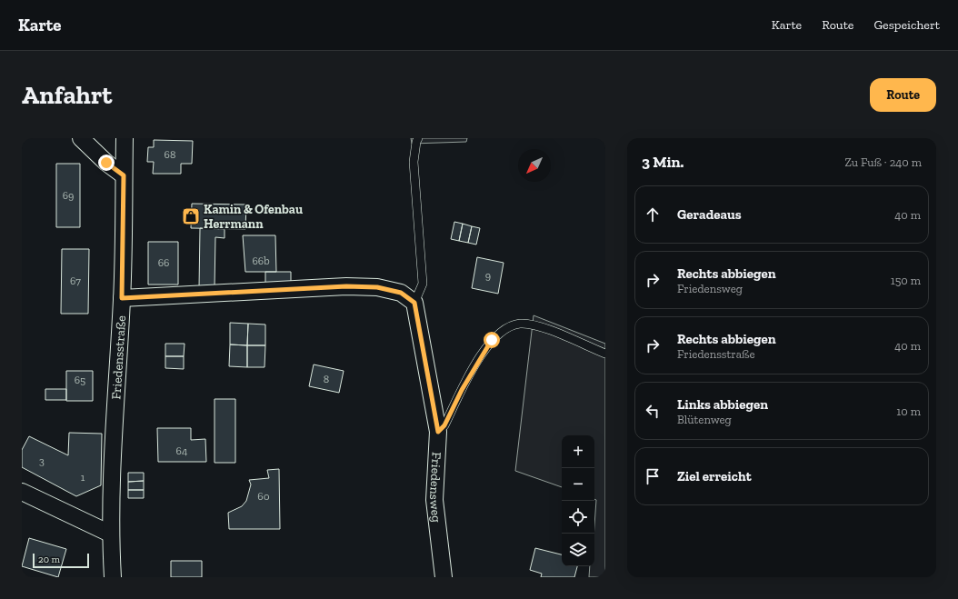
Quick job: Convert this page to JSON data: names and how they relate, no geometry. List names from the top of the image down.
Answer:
{
  "streets": {
    "street": ["Friedensstraße", "Friedensweg"]
  },
  "places": {
    "shop": ["Kamin & Ofenbau Herrmann"]
  },
  "house_numbers": [
    "68",
    "69",
    "66b",
    "66",
    "9",
    "67",
    "8",
    "65",
    "64",
    "3",
    "1",
    "60"
  ],
  "scale_bar": "20 m",
  "north": "bottom left",
  "page": {
    "header": "Karte",
    "nav": ["Karte", "Route", "Gespeichert"],
    "buttons": "Route",
    "title": "Anfahrt",
    "heading": ["3 Min.", "Zu Fuß · 240 m"],
    "list": [
      ["Geradeaus", "40 m"],
      ["Rechts abbiegen", "Friedensweg", "150 m"],
      ["Rechts abbiegen", "Friedensstraße", "40 m"],
      ["Links abbiegen", "Blütenweg", "10 m"],
      "Ziel erreicht"
    ],
    "map_buttons": ["+", "−"],
    "scale": "20 m"
  }
}
